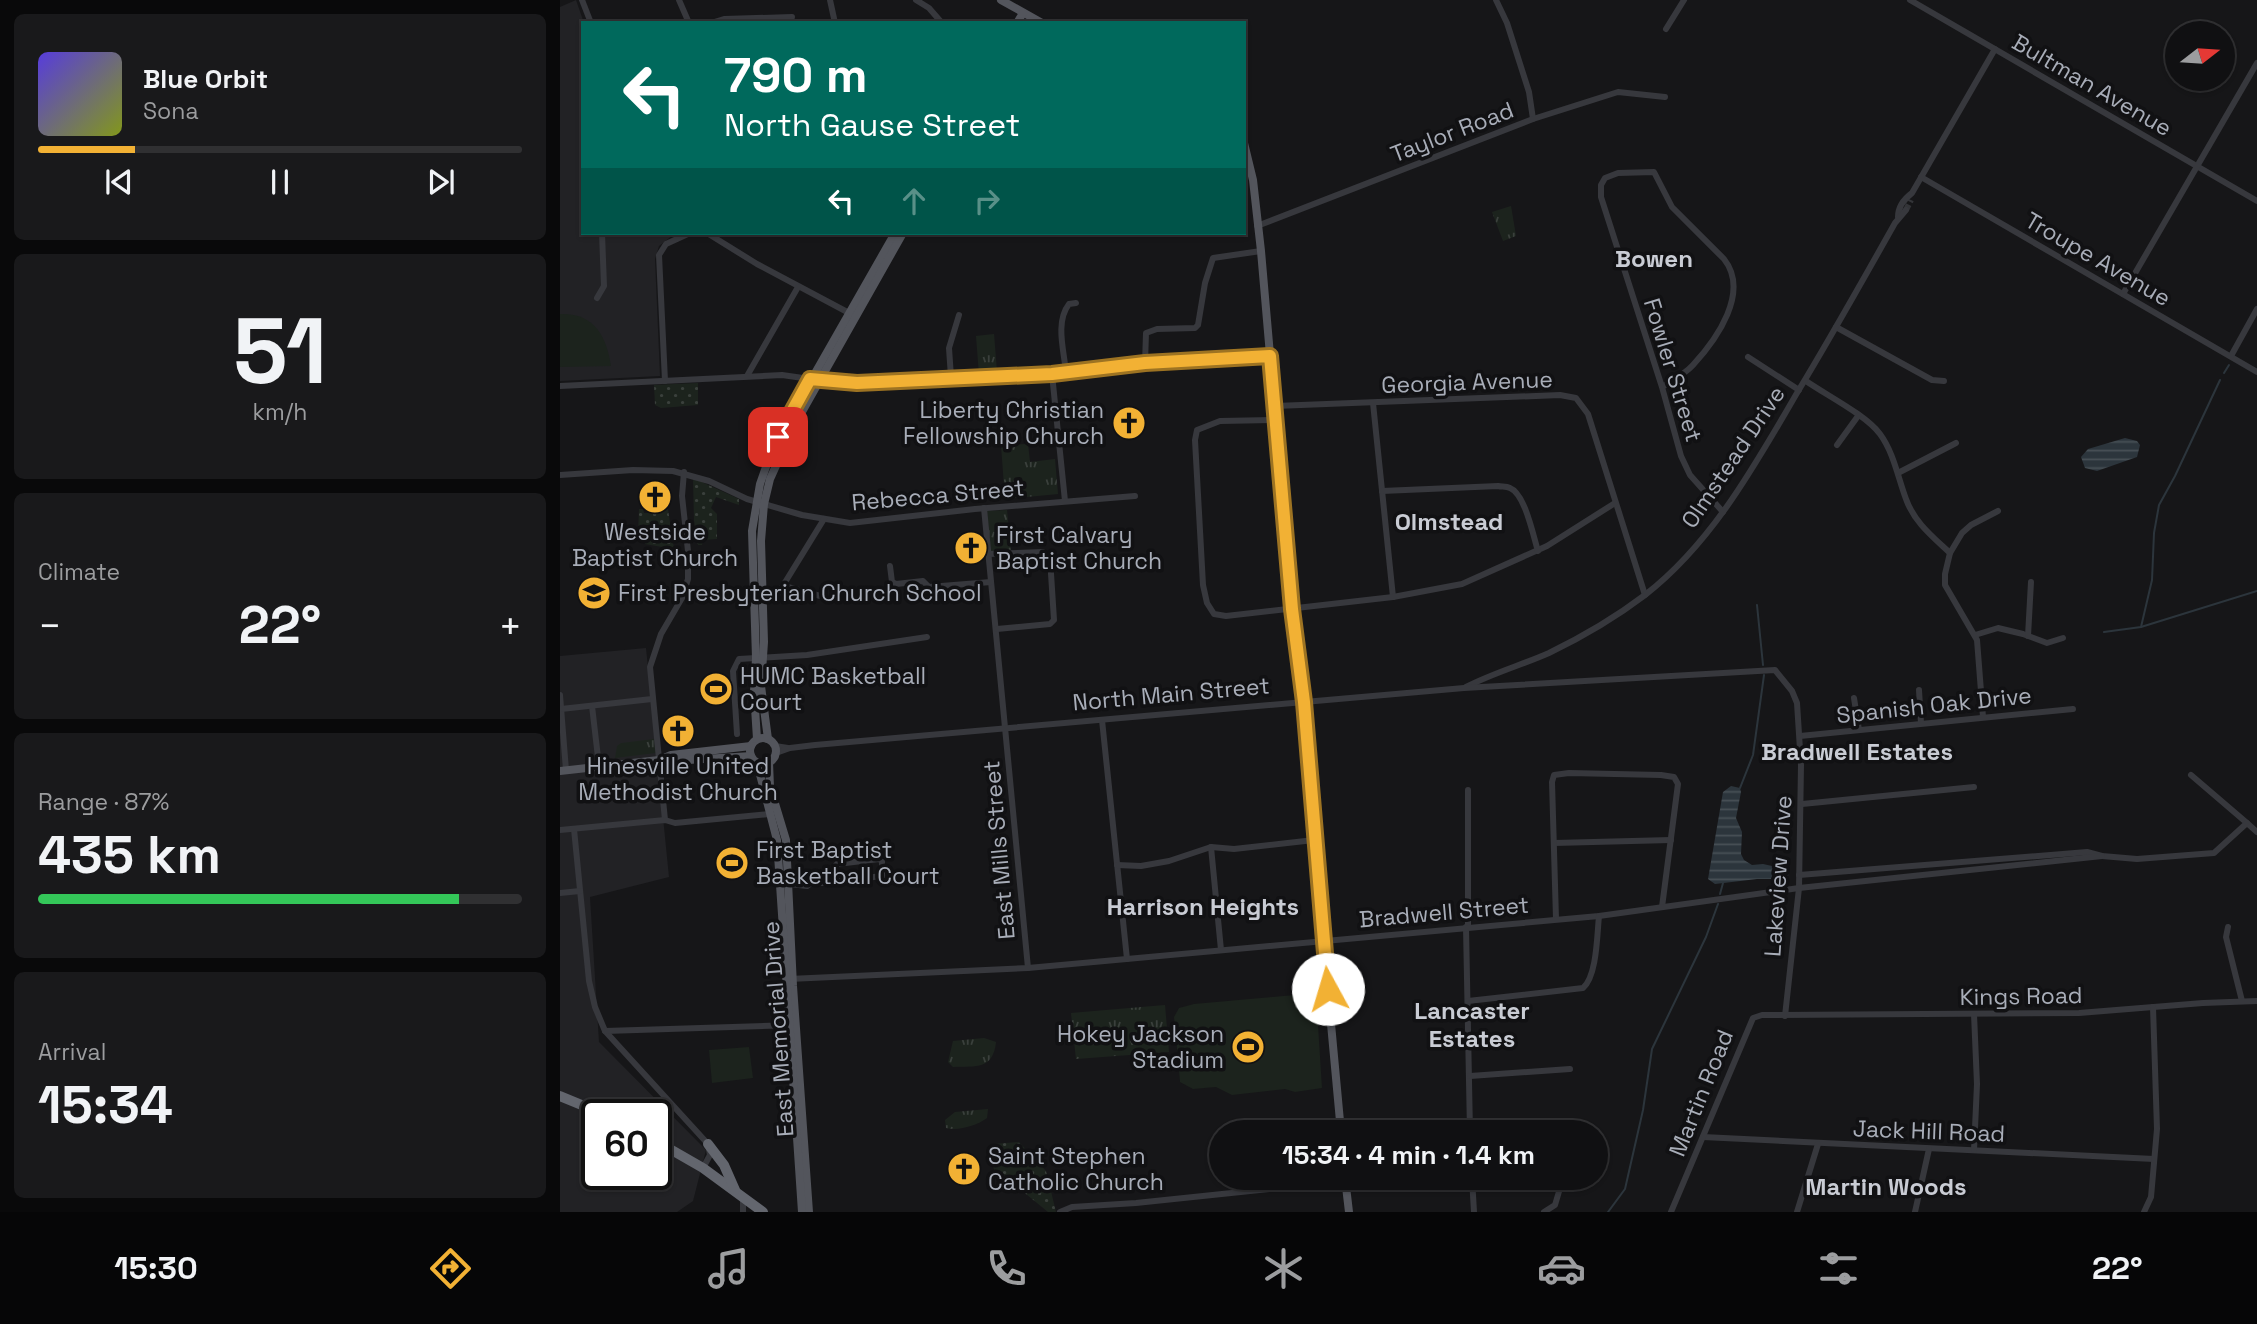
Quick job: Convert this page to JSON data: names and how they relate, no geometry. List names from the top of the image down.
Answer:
{
  "streets": {
    "main road": ["East Memorial Drive"],
    "street": [
      "Bultman Avenue",
      "Taylor Road",
      "Troupe Avenue",
      "Fowler Street",
      "Georgia Avenue",
      "Olmstead Drive",
      "Rebecca Street",
      "North Main Street",
      "Spanish Oak Drive",
      "East Mills Street",
      "Lakeview Drive",
      "Bradwell Street",
      "Kings Road",
      "Martin Road",
      "Jack Hill Road"
    ]
  },
  "crossings": [
    ["Bultman Avenue", "Olmstead Drive"],
    ["Troupe Avenue", "Olmstead Drive"],
    ["Fowler Street", "Olmstead Drive"],
    ["Georgia Avenue", "Olmstead Drive"],
    ["Olmstead Drive", "North Main Street"],
    ["Rebecca Street", "East Mills Street"],
    ["North Main Street", "East Mills Street"],
    ["North Main Street", "Lakeview Drive"],
    ["Spanish Oak Drive", "Lakeview Drive"],
    ["East Mills Street", "Bradwell Street"],
    ["Lakeview Drive", "Bradwell Street"],
    ["Lakeview Drive", "Kings Road"],
    ["Lakeview Drive", "Martin Road"],
    ["Bradwell Street", "East Memorial Drive"],
    ["Kings Road", "Martin Road"],
    ["Martin Road", "Jack Hill Road"]
  ],
  "districts": [
    "Bowen",
    "Olmstead",
    "Bradwell Estates",
    "Harrison Heights",
    "Lancaster Estates",
    "Martin Woods"
  ],
  "places": {
    "church": [
      "Liberty Christian Fellowship Church",
      "Westside Baptist Church",
      "First Calvary Baptist Church",
      "Hinesville United Methodist Church",
      "Saint Stephen Catholic Church"
    ],
    "school or university": ["First Presbyterian Church School"],
    "sports": ["HUMC Basketball Court", "First Baptist Basketball Court", "Hokey Jackson Stadium"]
  },
  "north": "right",
  "page": {
    "turn": ["790 m", "North Gause Street"],
    "song": ["Blue Orbit", "Sona"],
    "tile": [
      ["51", "km/h"],
      "Climate",
      ["Range · 87%", "435 km"],
      ["Arrival", "15:34"]
    ],
    "heat": ["−", "22°", "+"],
    "limit": "60",
    "trip": "15:34 · 4 min · 1.4 km",
    "tabs": ["15:30", "22°"]
  }
}
